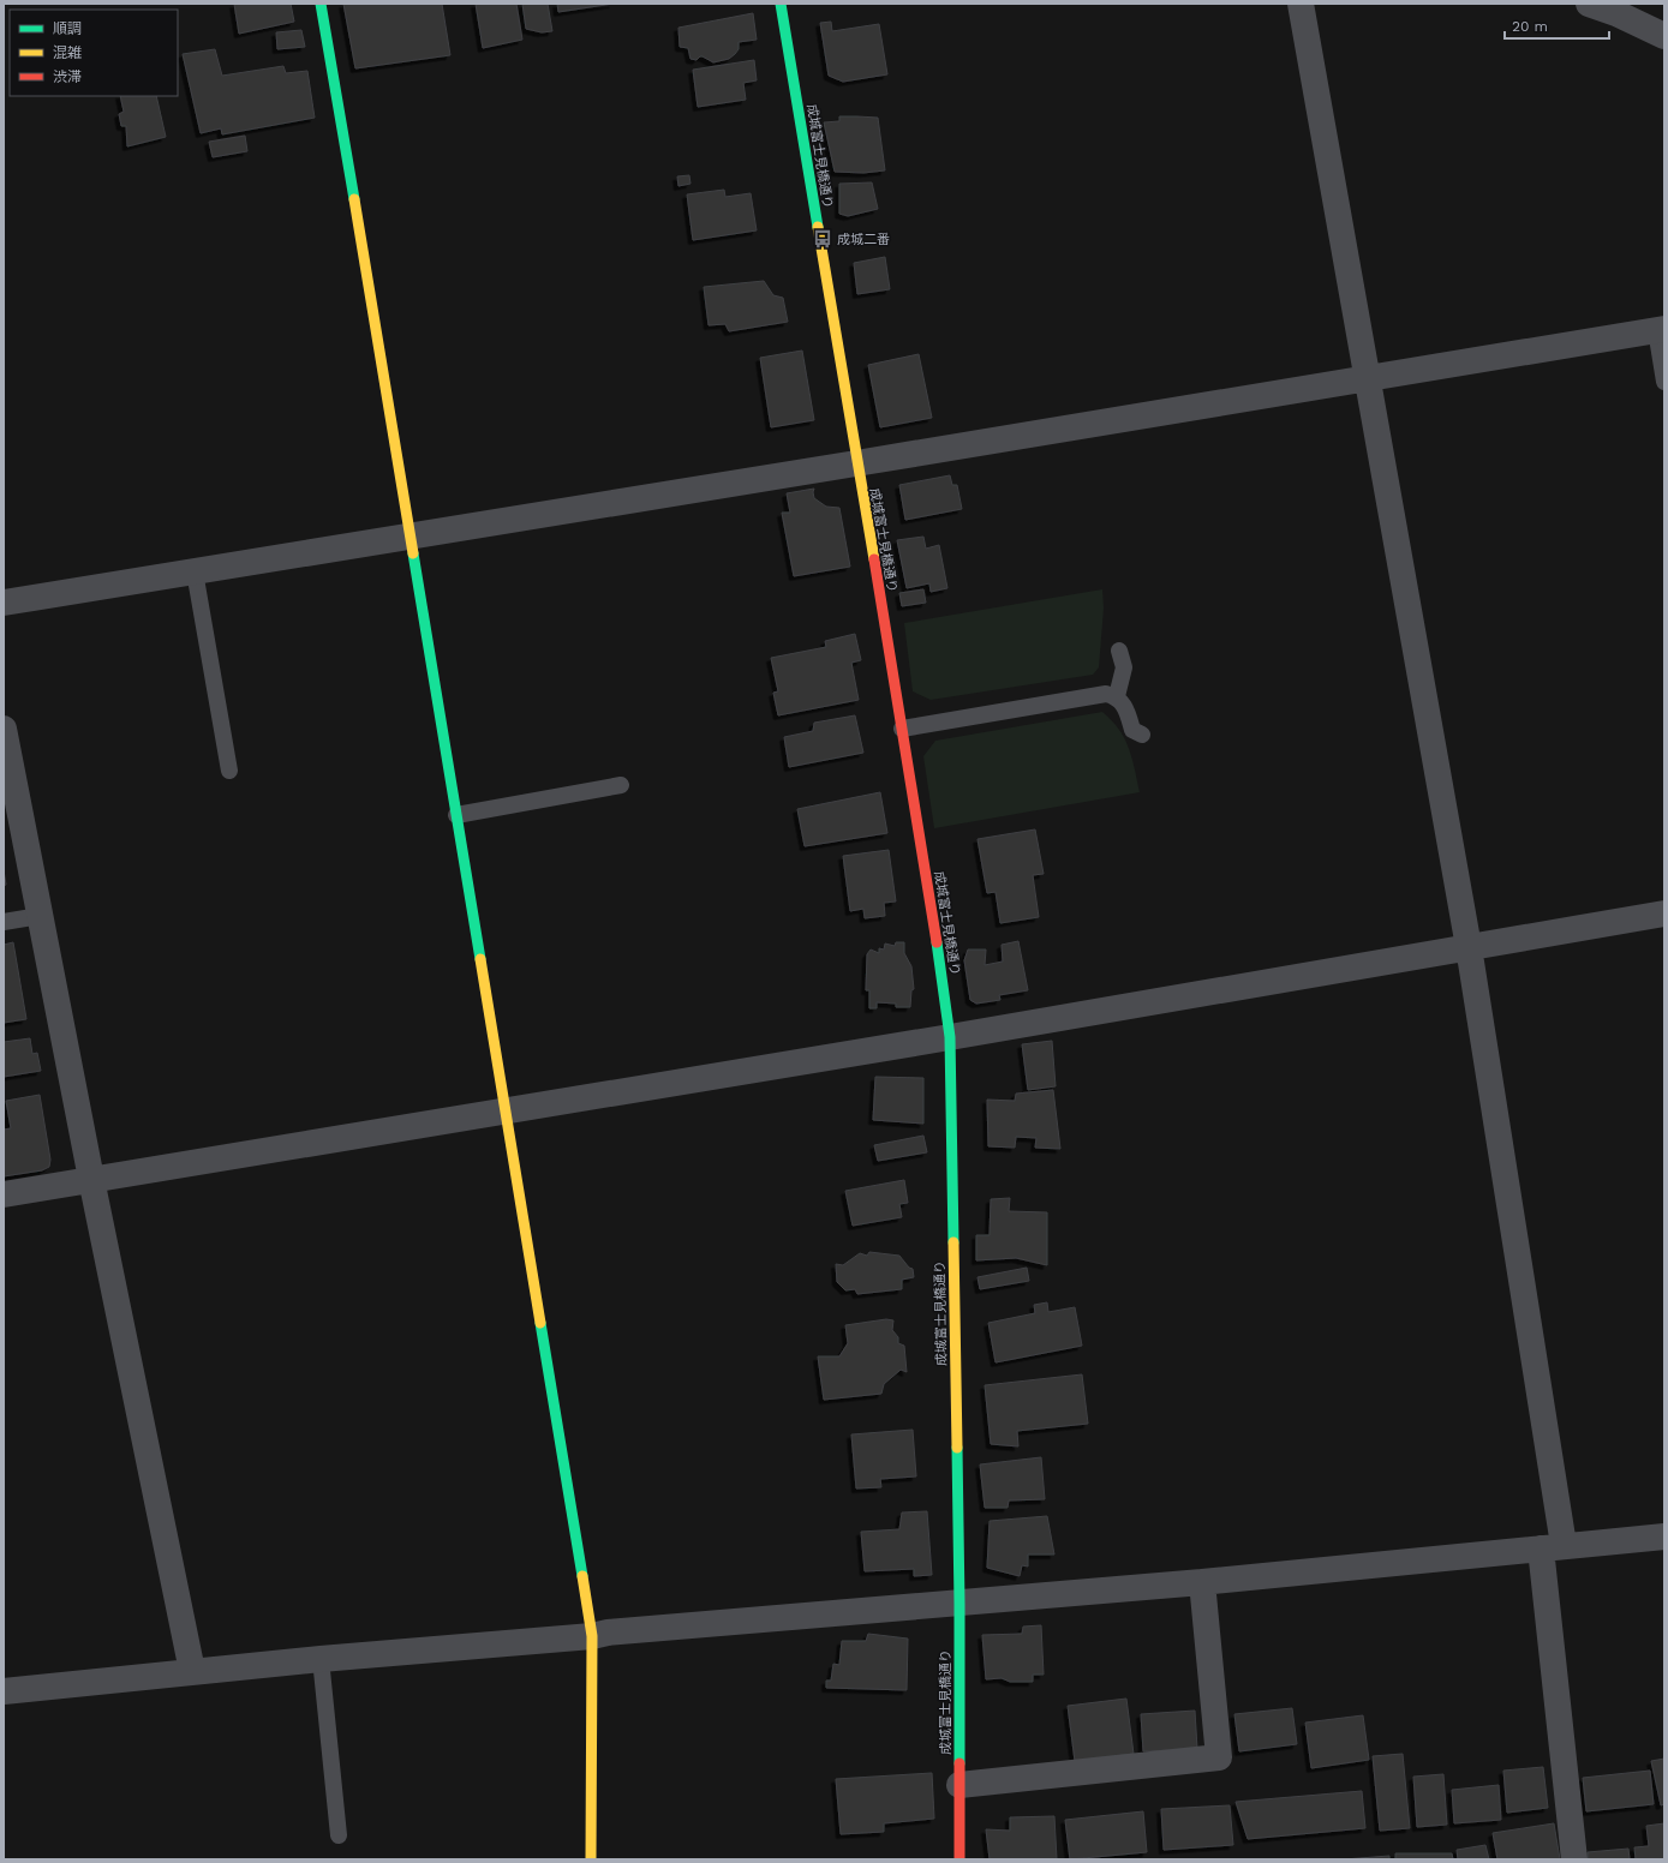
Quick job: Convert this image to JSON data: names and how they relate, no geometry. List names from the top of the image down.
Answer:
{
  "streets": {
    "street": ["成城富士見橋通り"]
  },
  "places": {
    "bus stop": ["成城二番"]
  },
  "legend": ["順調", "混雑", "渋滞"],
  "scale_bar": "20 m"
}
